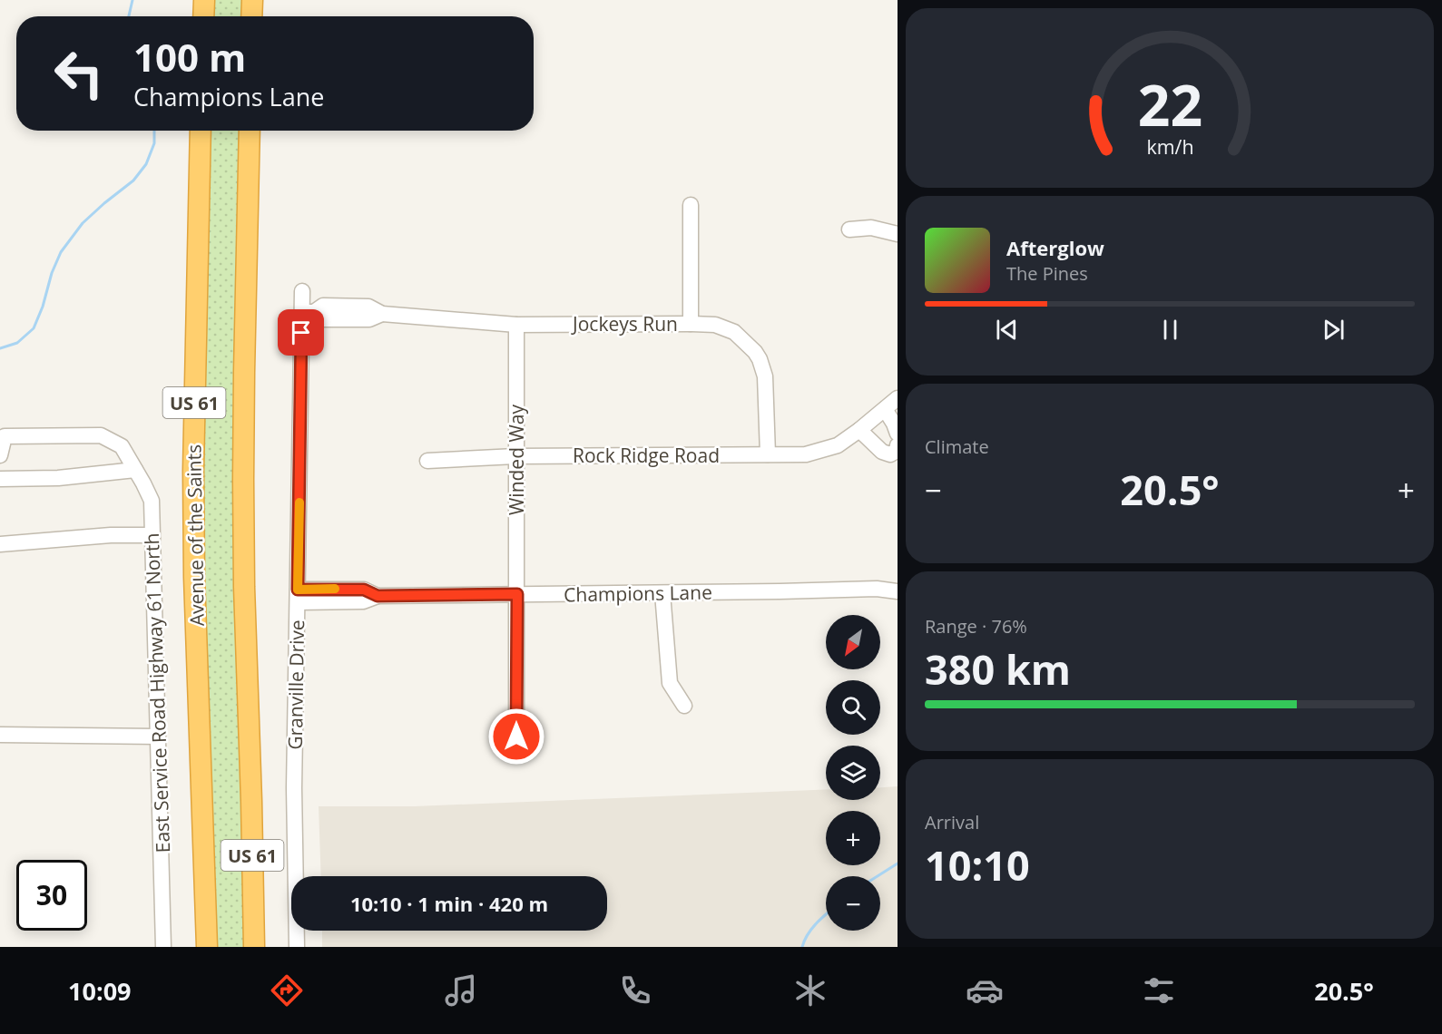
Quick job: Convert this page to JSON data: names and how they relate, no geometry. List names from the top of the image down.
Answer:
{
  "streets": {
    "highway": ["US 61", "Avenue of the Saints"],
    "street": [
      "Jockeys Run",
      "Rock Ridge Road",
      "Winded Way",
      "Champions Lane",
      "Granville Drive",
      "East Service Road Highway 61 North"
    ]
  },
  "crossings": [
    ["Jockeys Run", "Rock Ridge Road"],
    ["Jockeys Run", "Winded Way"],
    ["Jockeys Run", "Granville Drive"],
    ["Rock Ridge Road", "Winded Way"],
    ["Winded Way", "Champions Lane"],
    ["Champions Lane", "Granville Drive"]
  ],
  "north": "bottom left",
  "page": {
    "turn": ["100 m", "Champions Lane"],
    "song": ["Afterglow", "The Pines"],
    "tile": [
      "Climate",
      ["Range · 76%", "380 km"],
      ["Arrival", "10:10"]
    ],
    "heat": ["−", "20.5°", "+"],
    "map_buttons": ["+", "−"],
    "limit": "30",
    "trip": "10:10 · 1 min · 420 m",
    "tabs": ["10:09", "20.5°"],
    "gauge": ["22", "km/h"]
  }
}
